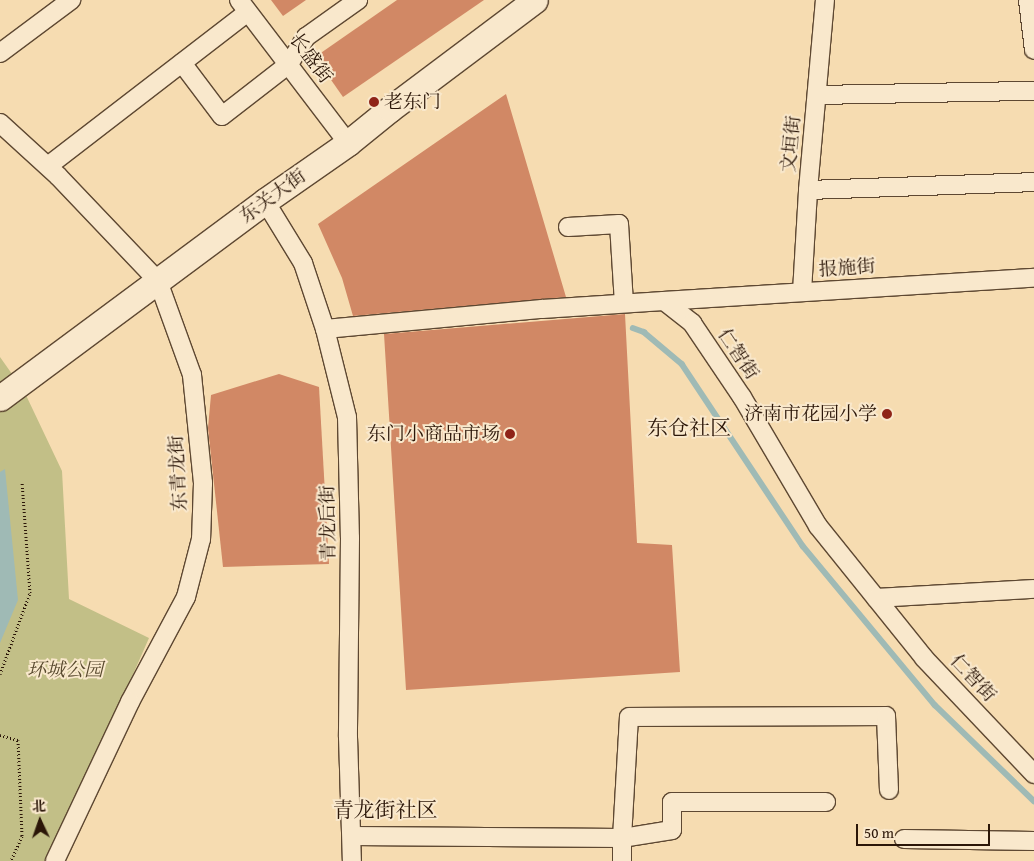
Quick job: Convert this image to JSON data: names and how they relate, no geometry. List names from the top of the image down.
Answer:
{
  "streets": {
    "main road": ["东关大街"],
    "street": [
      "长盛街",
      "文垣街",
      "报施街",
      "仁智街",
      "东青龙街",
      "青龙后街"
    ]
  },
  "crossings": [
    ["长盛街", "东关大街"],
    ["文垣街", "报施街"],
    ["东关大街", "东青龙街"],
    ["东关大街", "青龙后街"],
    ["报施街", "仁智街"]
  ],
  "districts": ["东仓社区", "青龙街社区"],
  "parks": ["环城公园"],
  "places": ["老东门", "济南市花园小学", "东门小商品市场"],
  "scale_bar": "50 m",
  "north": "top"
}
